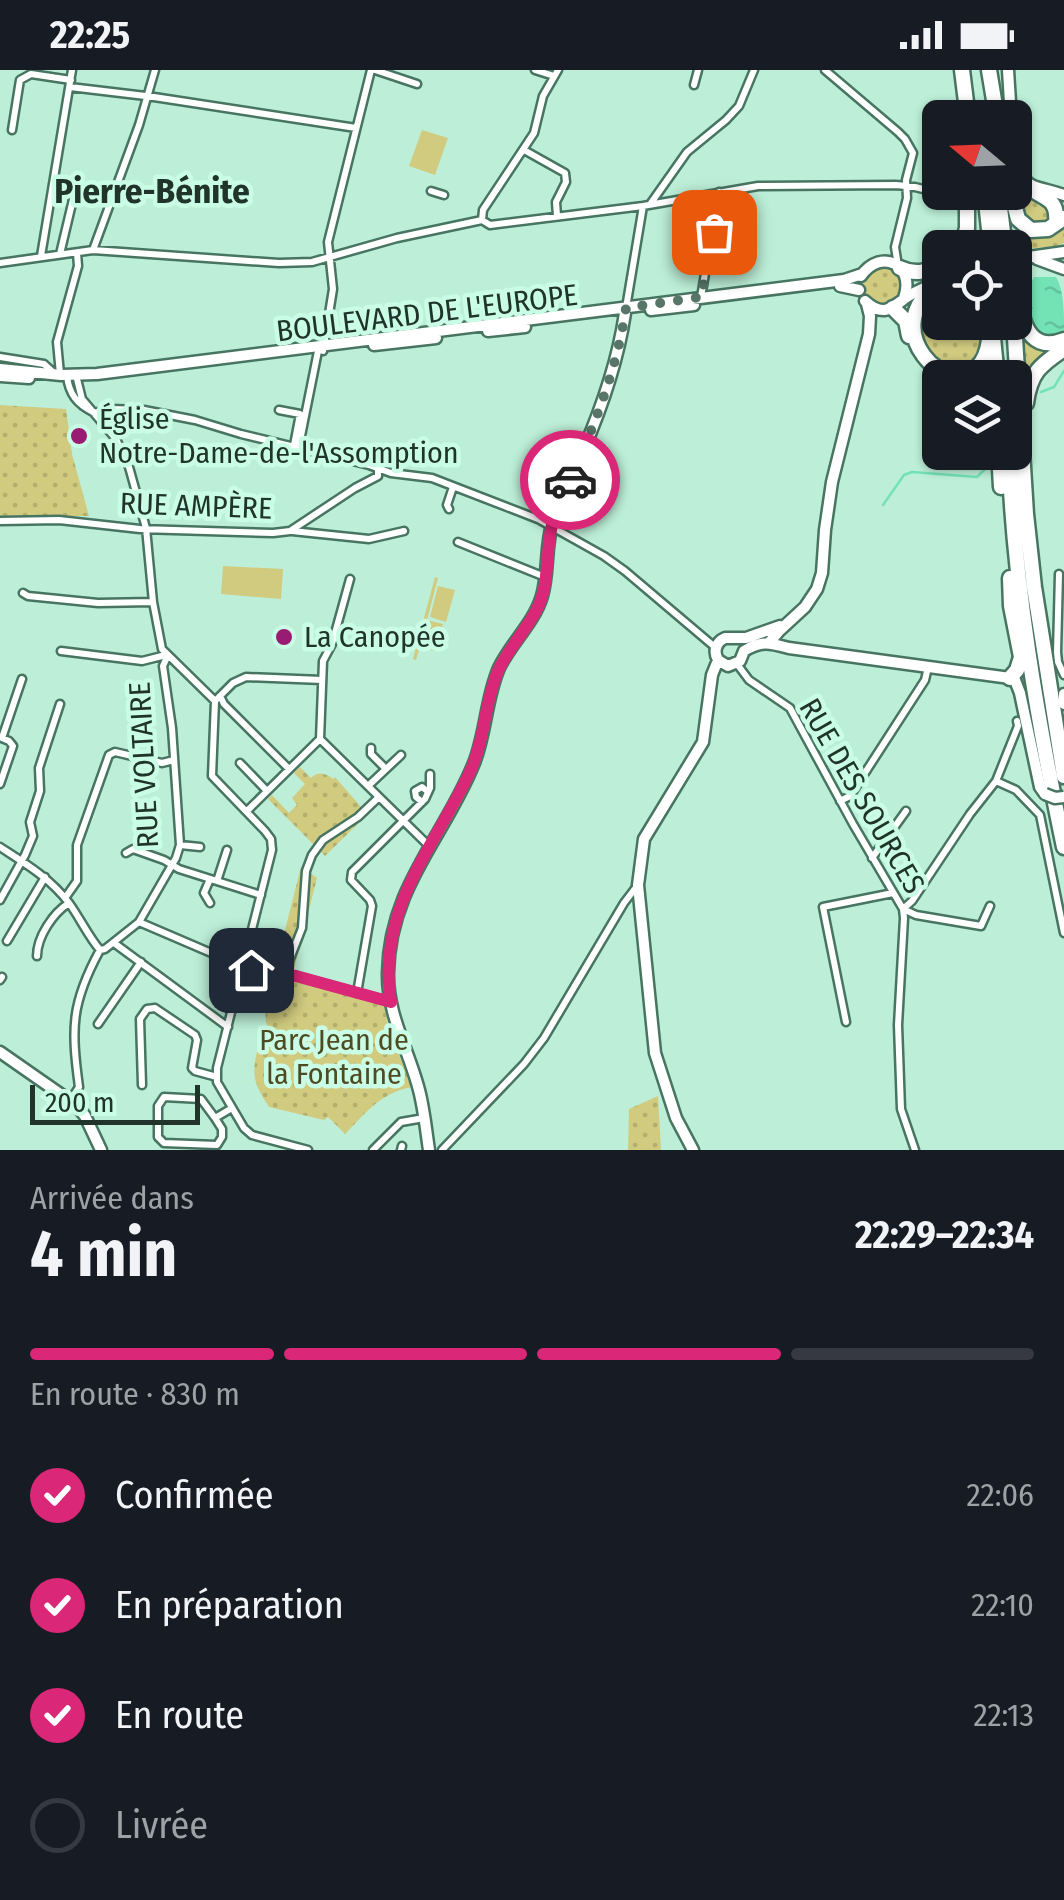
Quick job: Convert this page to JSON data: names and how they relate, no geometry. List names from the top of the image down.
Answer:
{
  "streets": {
    "street": [
      "BOULEVARD DE L'EUROPE",
      "RUE AMPÈRE",
      "RUE VOLTAIRE",
      "RUE DES SOURCES"
    ]
  },
  "crossings": [
    ["BOULEVARD DE L'EUROPE", "RUE VOLTAIRE"],
    ["RUE AMPÈRE", "RUE VOLTAIRE"]
  ],
  "districts": ["Pierre-Bénite"],
  "parks": ["Parc Jean de la Fontaine"],
  "places": ["Église Notre-Dame-de-l'Assomption", "La Canopée"],
  "scale_bar": "200 m",
  "north": "left",
  "page": {
    "status": "22:25",
    "scale": "200 m",
    "heading": ["4 min", "Arrivée dans", "22:29–22:34"],
    "bar": "En route · 830 m",
    "list": [
      ["Confirmée", "22:06"],
      ["En préparation", "22:10"],
      ["En route", "22:13"],
      "Livrée"
    ]
  }
}
